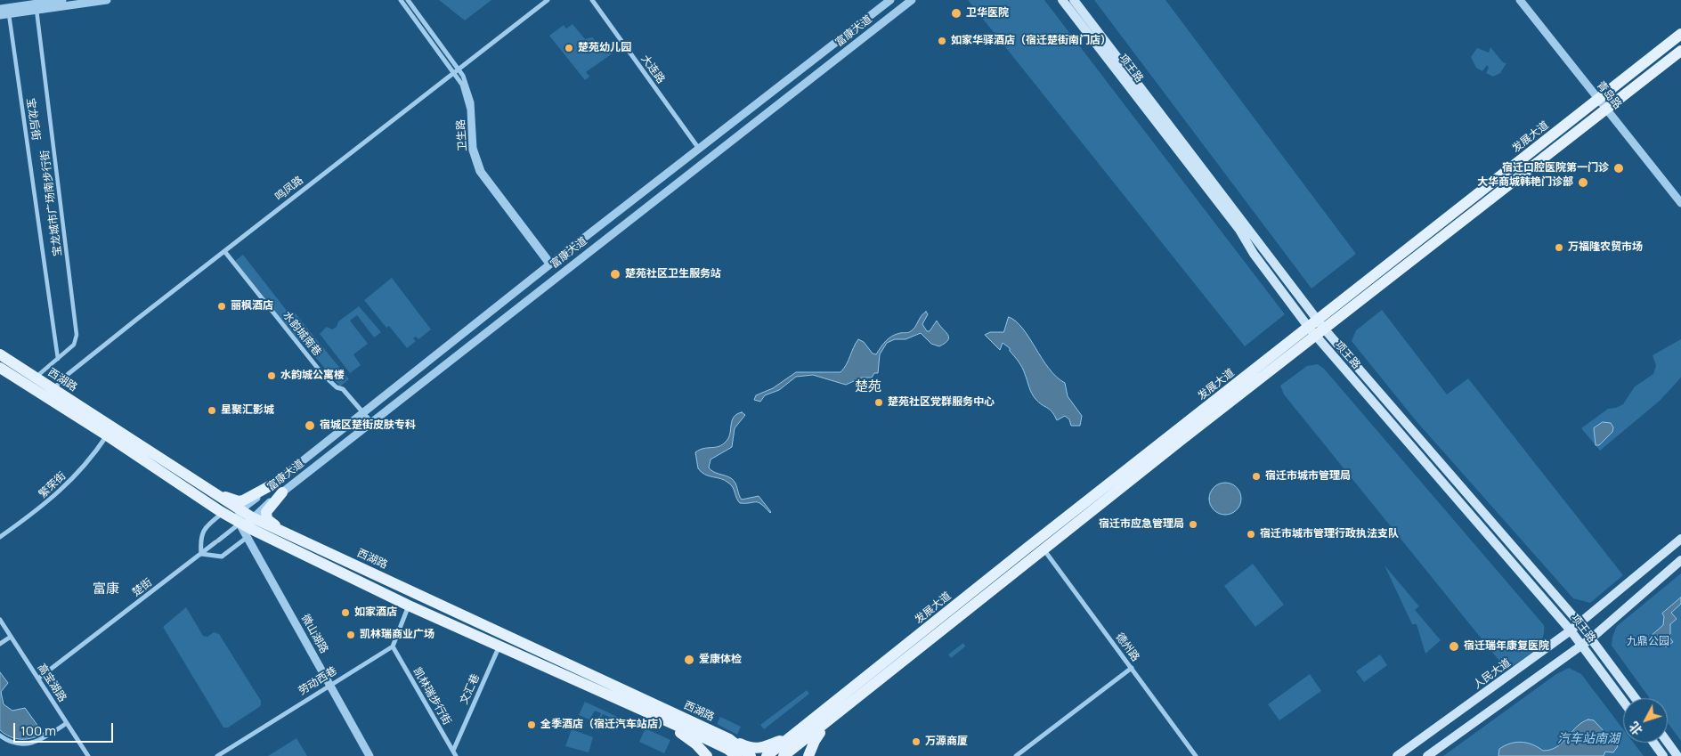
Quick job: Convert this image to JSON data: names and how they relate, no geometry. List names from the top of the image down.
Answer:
{
  "streets": {
    "main road": [
      "项王路",
      "发展大道",
      "西湖路",
      "人民大道"
    ],
    "street": [
      "富康大道",
      "大连路",
      "青岛路",
      "宝龙后街",
      "卫生路",
      "鸣凤路",
      "宝龙城市广场南步行街",
      "水韵城南巷",
      "繁荣街",
      "楚街",
      "微山湖路",
      "德州路",
      "劳动西巷",
      "高宝湖路",
      "文汇巷",
      "凯林瑞步行街"
    ]
  },
  "crossings": [
    ["富康大道", "大连路"],
    ["富康大道", "卫生路"],
    ["富康大道", "水韵城南巷"],
    ["富康大道", "西湖路"],
    ["项王路", "发展大道"],
    ["项王路", "人民大道"],
    ["青岛路", "发展大道"],
    ["宝龙后街", "宝龙城市广场南步行街"],
    ["卫生路", "鸣凤路"],
    ["发展大道", "德州路"],
    ["鸣凤路", "水韵城南巷"],
    ["鸣凤路", "西湖路"],
    ["宝龙城市广场南步行街", "西湖路"],
    ["西湖路", "繁荣街"],
    ["西湖路", "楚街"],
    ["西湖路", "微山湖路"],
    ["西湖路", "文汇巷"],
    ["楚街", "高宝湖路"],
    ["微山湖路", "劳动西巷"],
    ["劳动西巷", "凯林瑞步行街"],
    ["文汇巷", "凯林瑞步行街"]
  ],
  "districts": ["楚苑", "富康"],
  "water": ["汽车站南湖"],
  "parks": ["九鼎公园"],
  "places": [
    "卫华医院",
    "如家华驿酒店（宿迁楚街南门店）",
    "楚苑幼儿园",
    "宿迁口腔医院第一门诊",
    "大华商城韩艳门诊部",
    "万福隆农贸市场",
    "楚苑社区卫生服务站",
    "丽枫酒店",
    "水韵城公寓楼",
    "楚苑社区党群服务中心",
    "星聚汇影城",
    "宿城区楚街皮肤专科",
    "宿迁市城市管理局",
    "宿迁市应急管理局",
    "宿迁市城市管理行政执法支队",
    "如家酒店",
    "凯林瑞商业广场",
    "宿迁瑞年康复医院",
    "爱康体检",
    "全季酒店（宿迁汽车站店）",
    "万源商厦"
  ],
  "scale_bar": "100 m",
  "north": "bottom left"
}
